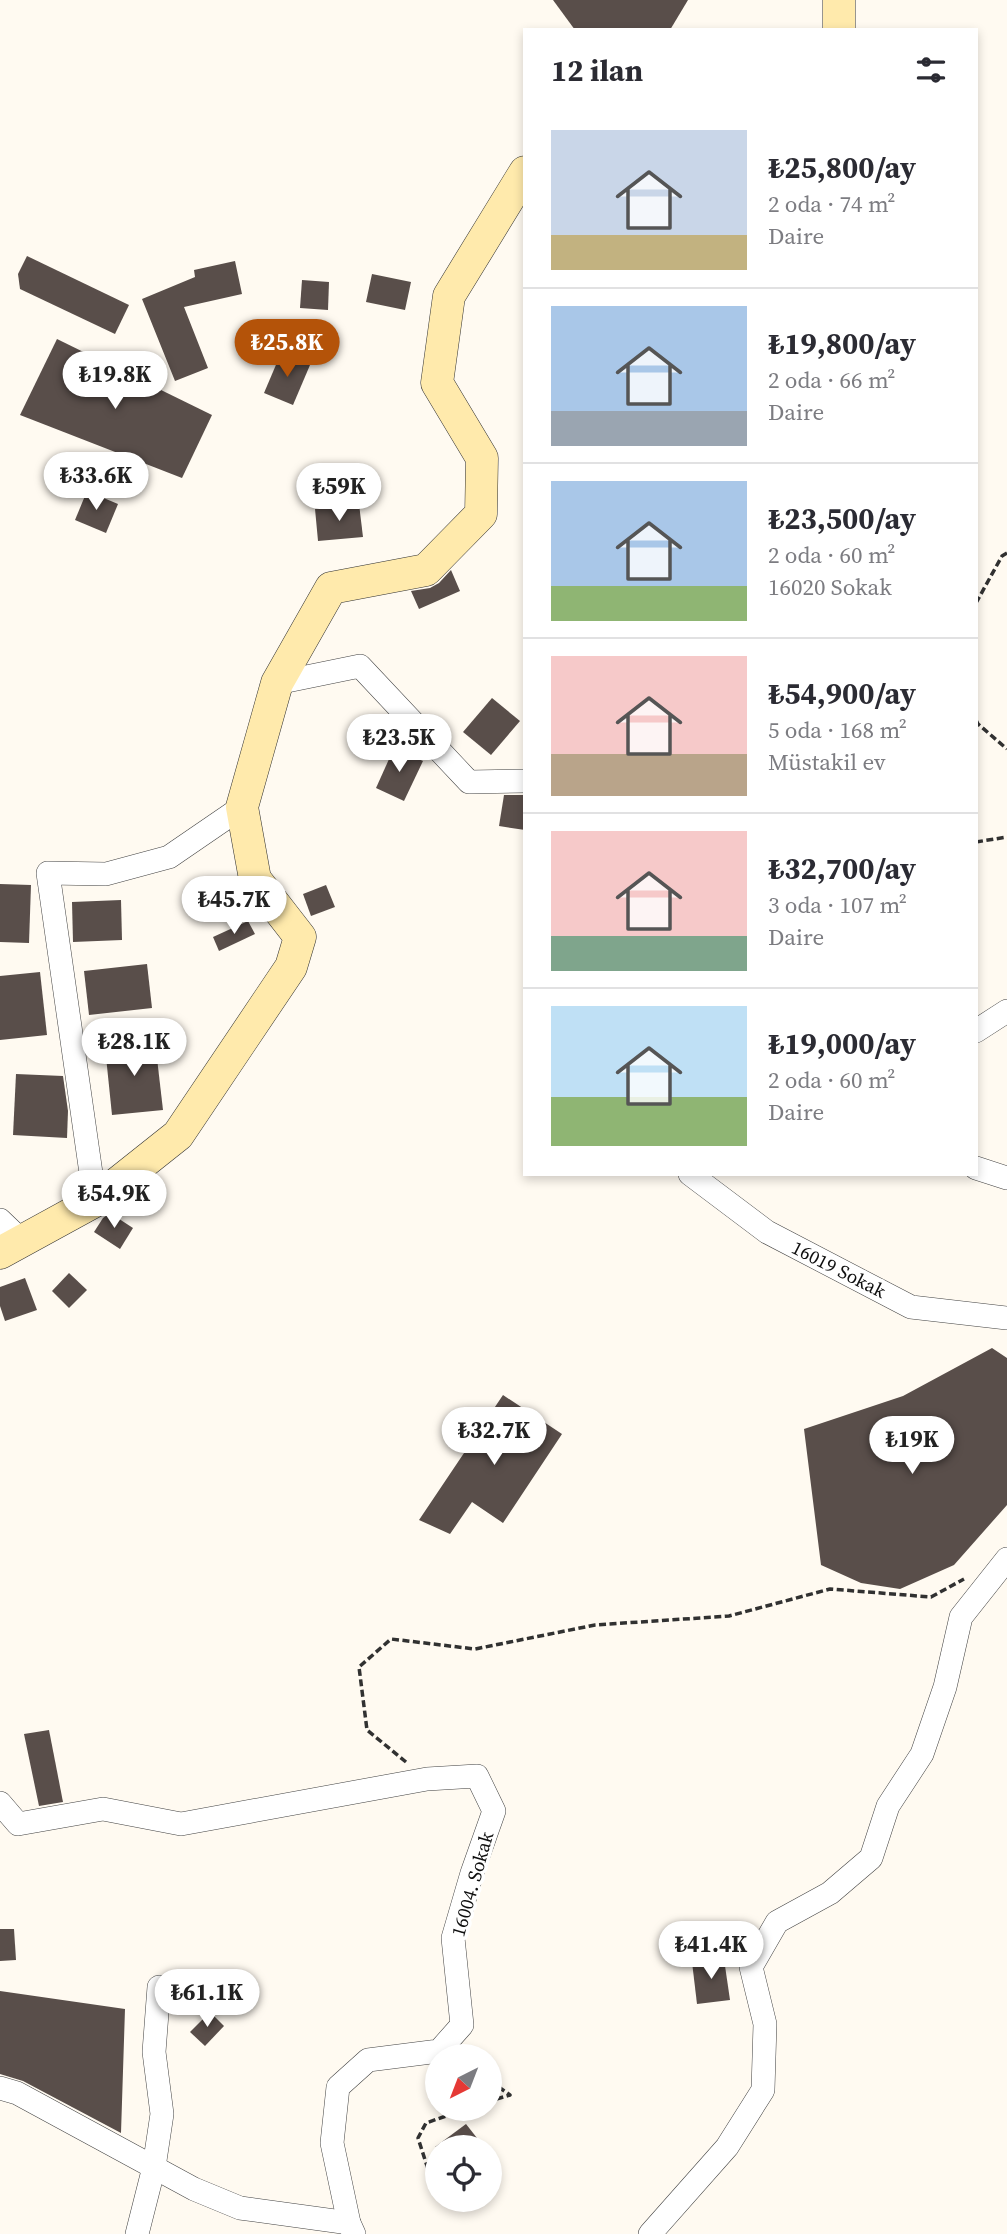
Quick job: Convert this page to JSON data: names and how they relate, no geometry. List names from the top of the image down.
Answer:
{
  "streets": {
    "street": ["16019 Sokak", "16004. Sokak"]
  },
  "north": "bottom left",
  "page": {
    "heading": "12 ilan",
    "list": [
      {
        "name": "₺25,800/ay",
        "note": "2 oda · 74 m² · Daire"
      },
      {
        "name": "₺19,800/ay",
        "note": "2 oda · 66 m² · Daire"
      },
      {
        "name": "₺23,500/ay",
        "note": "2 oda · 60 m² · 16020 Sokak"
      },
      {
        "name": "₺54,900/ay",
        "note": "5 oda · 168 m² · Müstakil ev"
      },
      {
        "name": "₺32,700/ay",
        "note": "3 oda · 107 m² · Daire"
      },
      {
        "name": "₺19,000/ay",
        "note": "2 oda · 60 m² · Daire"
      }
    ],
    "price": [
      "₺25.8K",
      "₺19.8K",
      "₺33.6K",
      "₺59K",
      "₺23.5K",
      "₺45.7K",
      "₺28.1K",
      "₺54.9K",
      "₺32.7K",
      "₺19K",
      "₺41.4K",
      "₺61.1K"
    ]
  }
}
